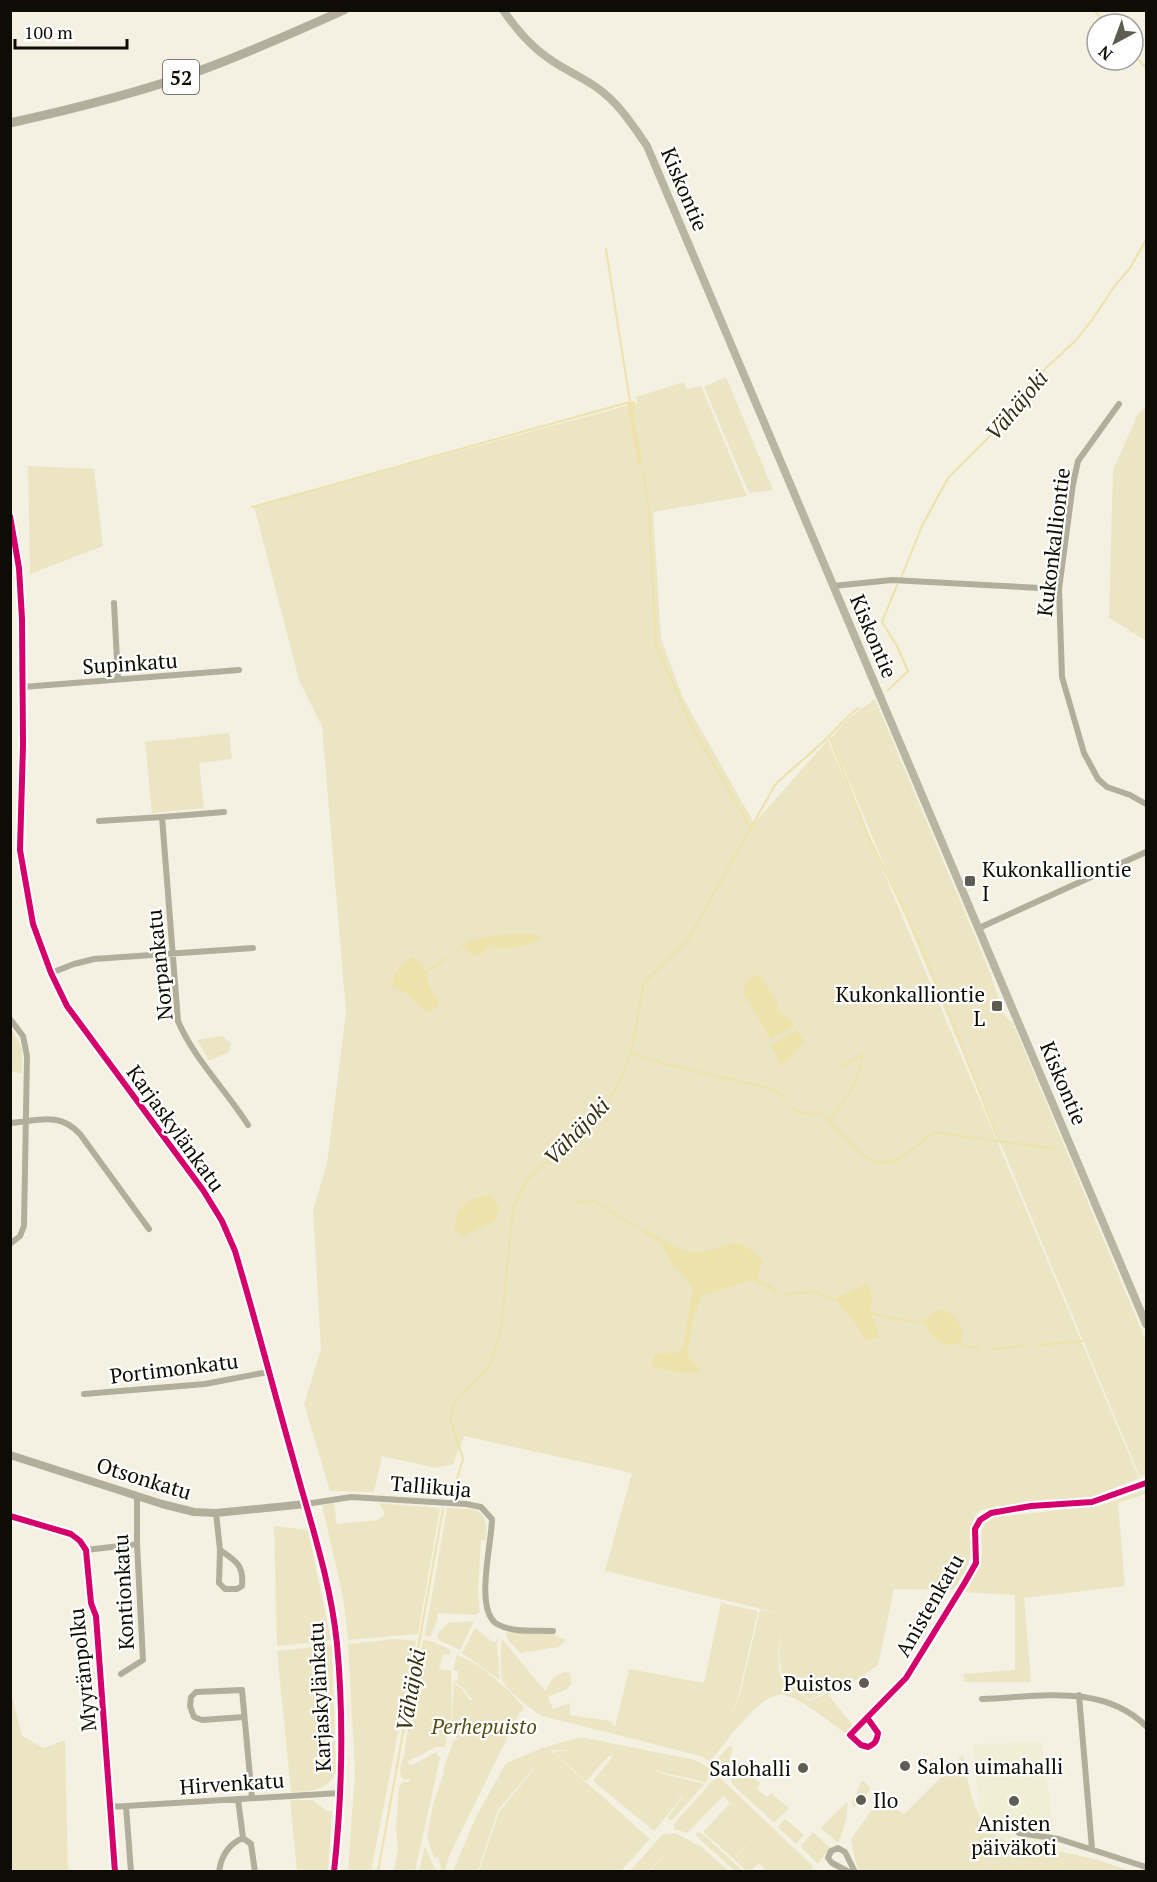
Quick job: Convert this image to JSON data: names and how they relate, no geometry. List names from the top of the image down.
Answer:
{
  "streets": {
    "main road": ["52", "Kiskontie"],
    "street": [
      "Kukonkalliontie",
      "Supinkatu",
      "Norpankatu",
      "Karjaskylänkatu",
      "Portimonkatu",
      "Otsonkatu",
      "Tallikuja",
      "Kontionkatu",
      "Anistenkatu",
      "Hirvenkatu"
    ],
    "cycle path": ["Myyränpolku"]
  },
  "crossings": [
    ["Supinkatu", "Karjaskylänkatu"],
    ["Karjaskylänkatu", "Portimonkatu"],
    ["Karjaskylänkatu", "Otsonkatu"],
    ["Karjaskylänkatu", "Tallikuja"],
    ["Karjaskylänkatu", "Hirvenkatu"],
    ["Otsonkatu", "Tallikuja"],
    ["Otsonkatu", "Kontionkatu"]
  ],
  "water": ["Vähäjoki"],
  "parks": ["Perhepuisto"],
  "places": {
    "transit": ["Kukonkalliontie I", "Kukonkalliontie L"],
    "other": [
      "Puistos",
      "Salon uimahalli",
      "Salohalli",
      "Ilo",
      "Anisten päiväkoti"
    ]
  },
  "scale_bar": "100 m",
  "north": "bottom left"
}
